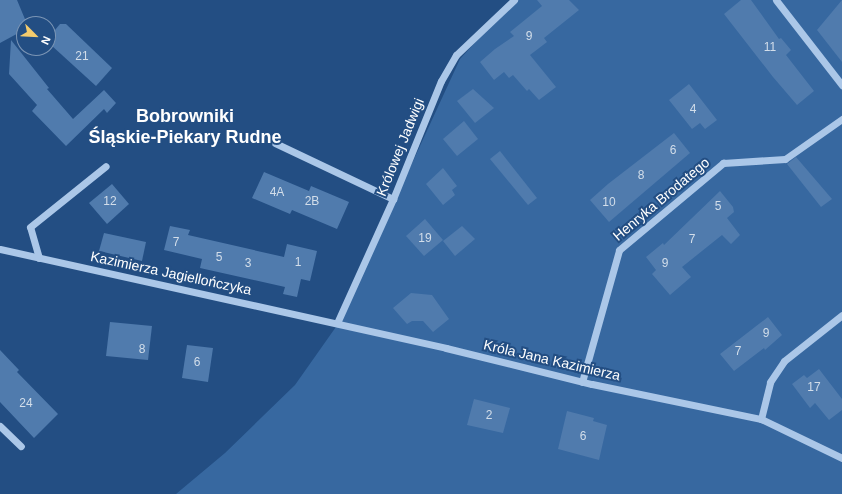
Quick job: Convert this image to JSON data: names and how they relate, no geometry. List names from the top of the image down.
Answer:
{
  "streets": {
    "street": [
      "Królowej Jadwigi",
      "Henryka Brodatego",
      "Kazimierza Jagiellończyka",
      "Króla Jana Kazimierza"
    ]
  },
  "crossings": [
    ["Królowej Jadwigi", "Kazimierza Jagiellończyka"],
    ["Królowej Jadwigi", "Króla Jana Kazimierza"],
    ["Henryka Brodatego", "Króla Jana Kazimierza"],
    ["Kazimierza Jagiellończyka", "Króla Jana Kazimierza"]
  ],
  "districts": ["Bobrowniki Śląskie-Piekary Rudne"],
  "house_numbers": [
    "9",
    "11",
    "21",
    "4",
    "6",
    "8",
    "4A",
    "12",
    "2B",
    "10",
    "5",
    "19",
    "7",
    "7",
    "5",
    "1",
    "3",
    "9",
    "9",
    "8",
    "7",
    "6",
    "17",
    "24",
    "2",
    "6"
  ],
  "north": "bottom right"
}
